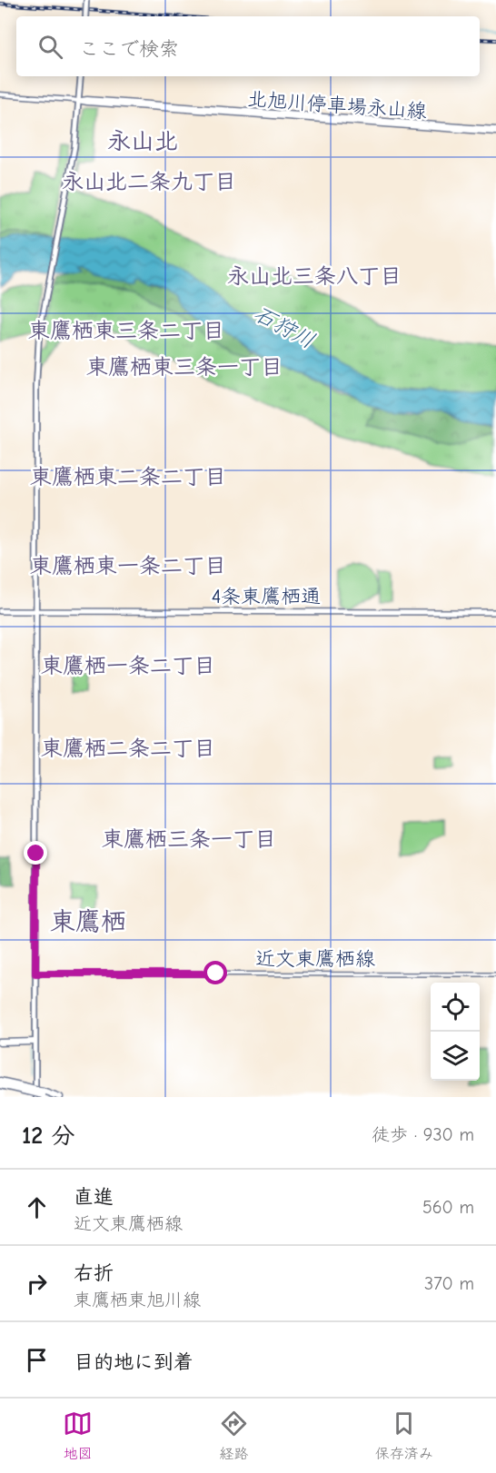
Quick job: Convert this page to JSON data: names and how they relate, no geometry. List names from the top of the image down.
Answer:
{
  "streets": {
    "highway": ["4条東鷹栖通"],
    "main road": ["北旭川停車場永山線"],
    "street": ["近文東鷹栖線"]
  },
  "districts": [
    "永山北",
    "永山北二条九丁目",
    "永山北三条八丁目",
    "東鷹栖東三条二丁目",
    "東鷹栖東三条一丁目",
    "東鷹栖東二条二丁目",
    "東鷹栖東一条二丁目",
    "東鷹栖一条二丁目",
    "東鷹栖二条二丁目",
    "東鷹栖三条一丁目",
    "東鷹栖"
  ],
  "water": ["石狩川"],
  "page": {
    "search": "ここで検索",
    "heading": ["12 分", "徒歩 · 930 m"],
    "list": [
      ["直進", "近文東鷹栖線", "560 m"],
      ["右折", "東鷹栖東旭川線", "370 m"],
      "目的地に到着"
    ],
    "nav": ["地図", "経路", "保存済み"]
  }
}
